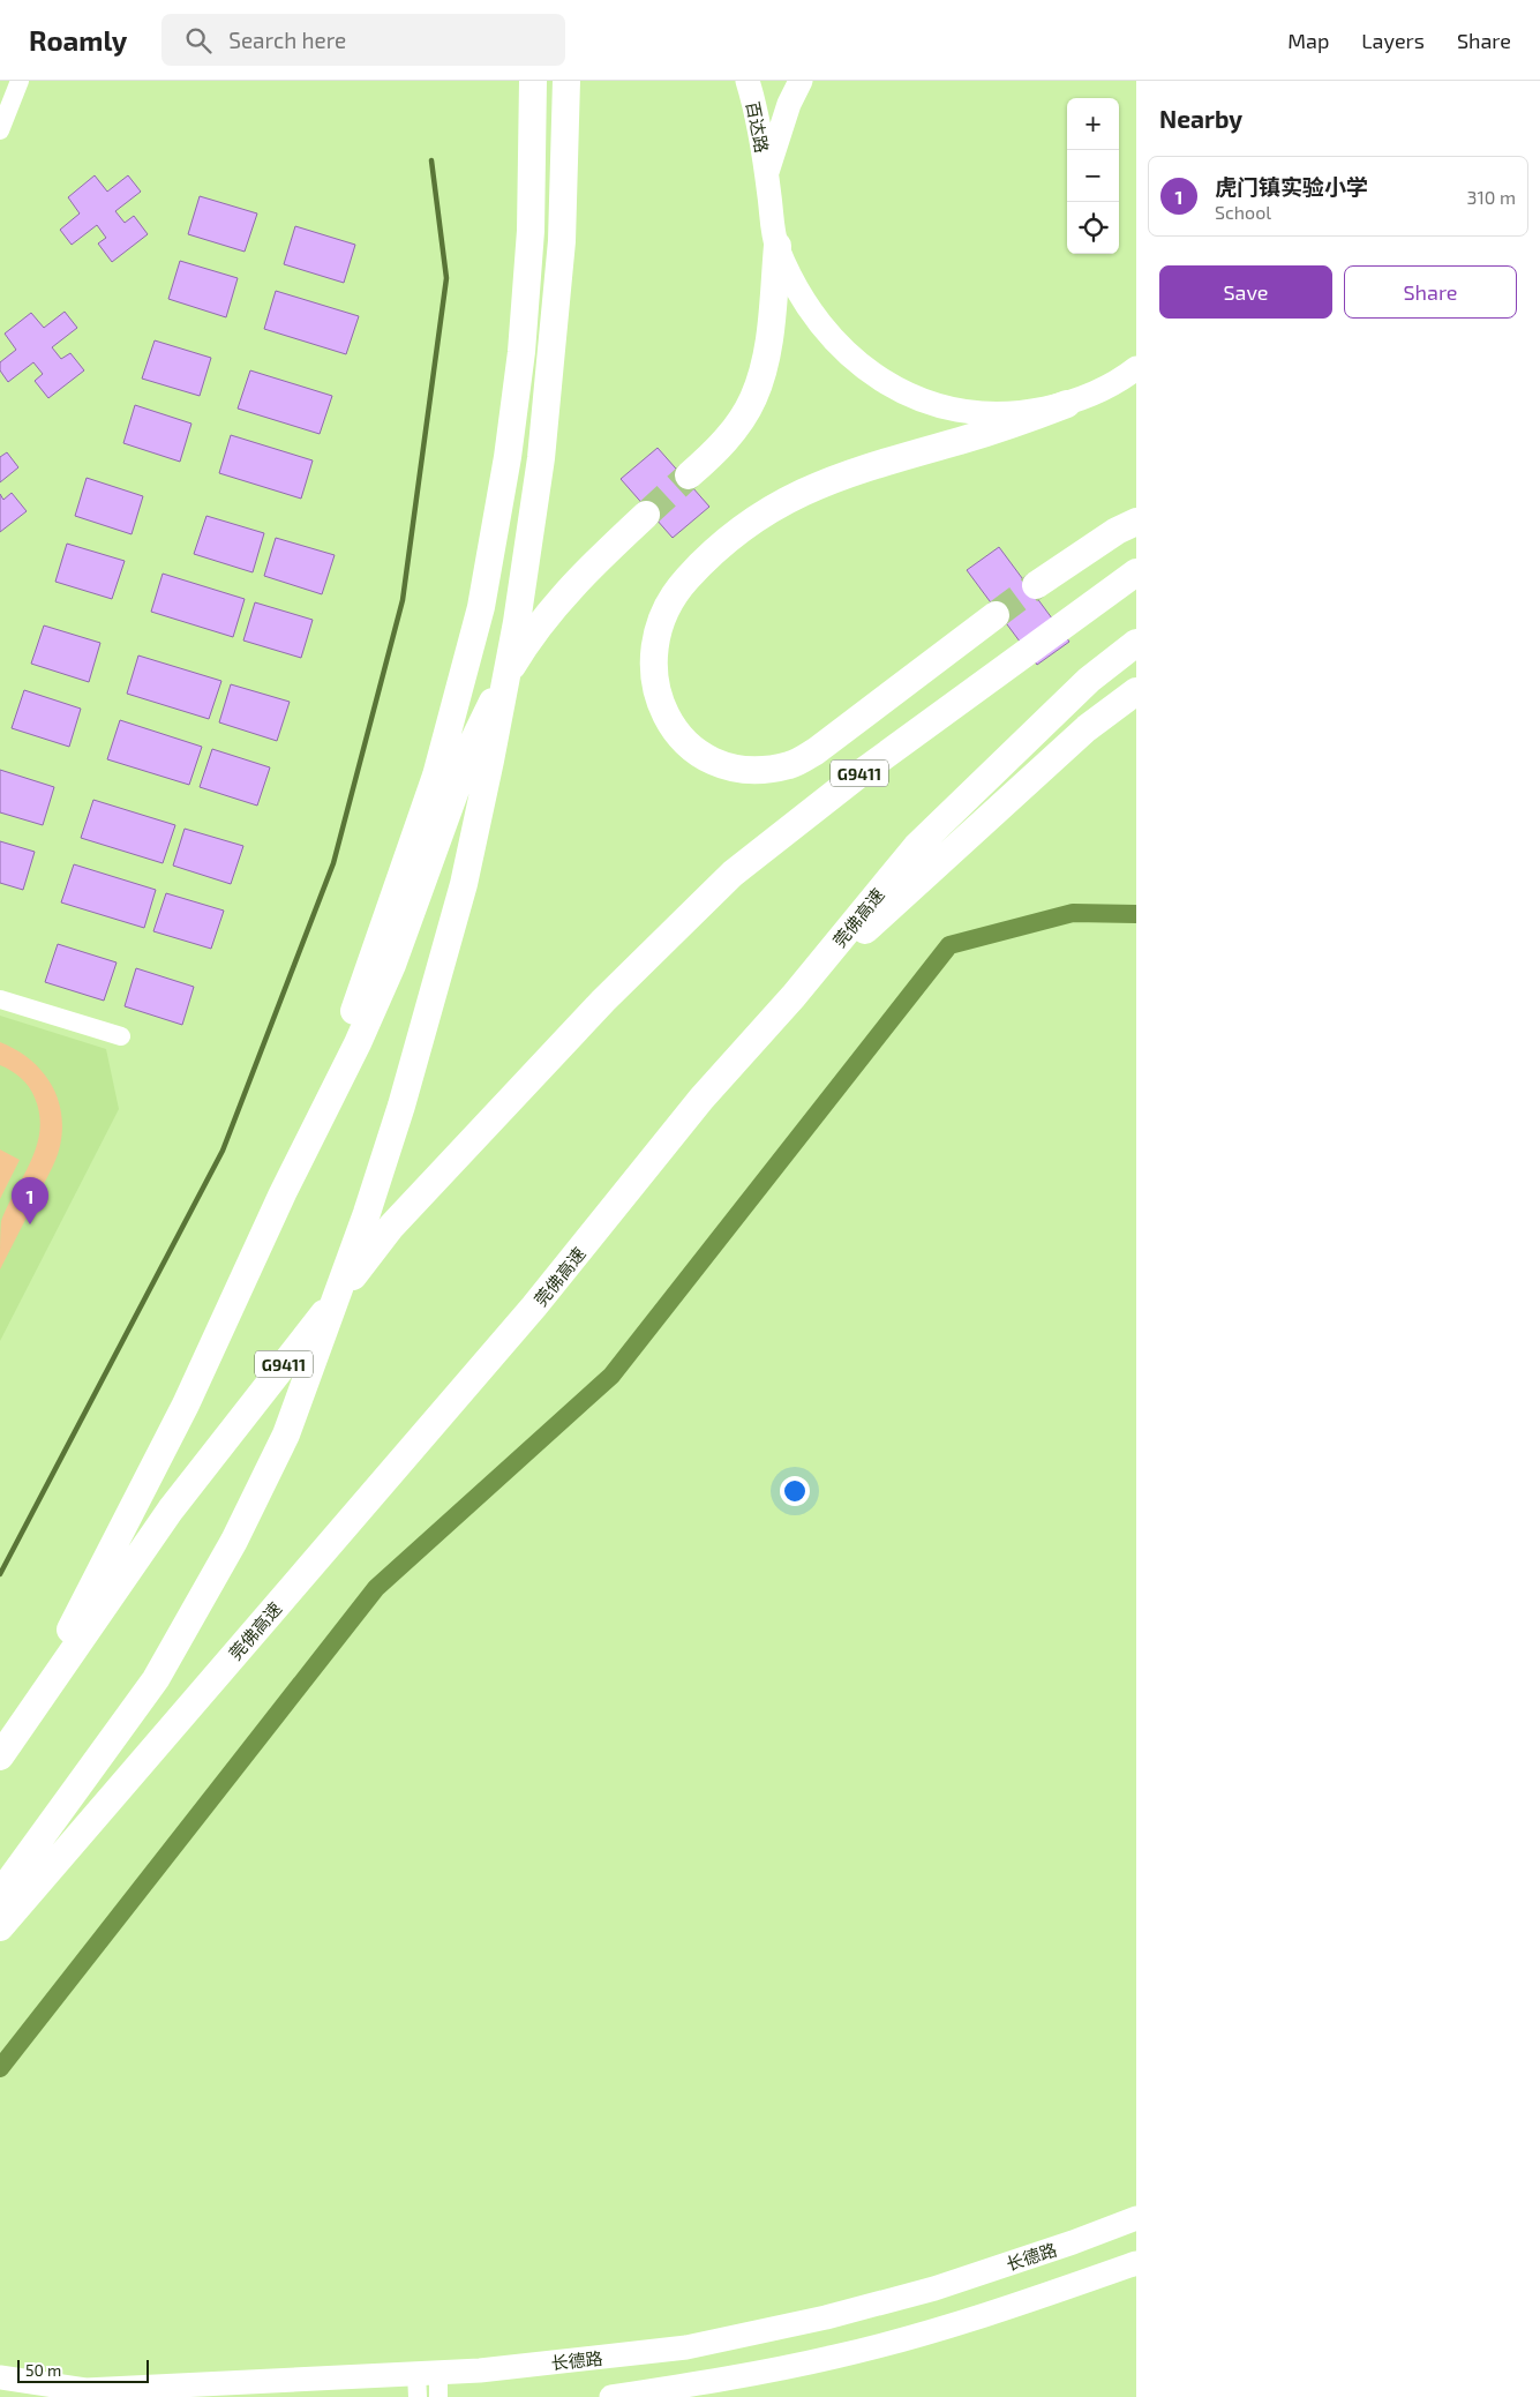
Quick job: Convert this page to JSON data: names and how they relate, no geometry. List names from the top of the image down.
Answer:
{
  "streets": {
    "highway": ["G9411", "莞佛高速"],
    "main road": ["百达路", "长德路"]
  },
  "scale_bar": "50 m",
  "page": {
    "header": "Roamly",
    "search": "Search here",
    "nav": ["Map", "Layers", "Share"],
    "heading": "Nearby",
    "map_buttons": ["+", "−"],
    "list": [
      {
        "mark": "1",
        "name": "虎门镇实验小学",
        "note": "School",
        "value": "310 m"
      }
    ],
    "buttons": ["Save", "Share"],
    "pins": "1",
    "scale": "50 m"
  }
}
